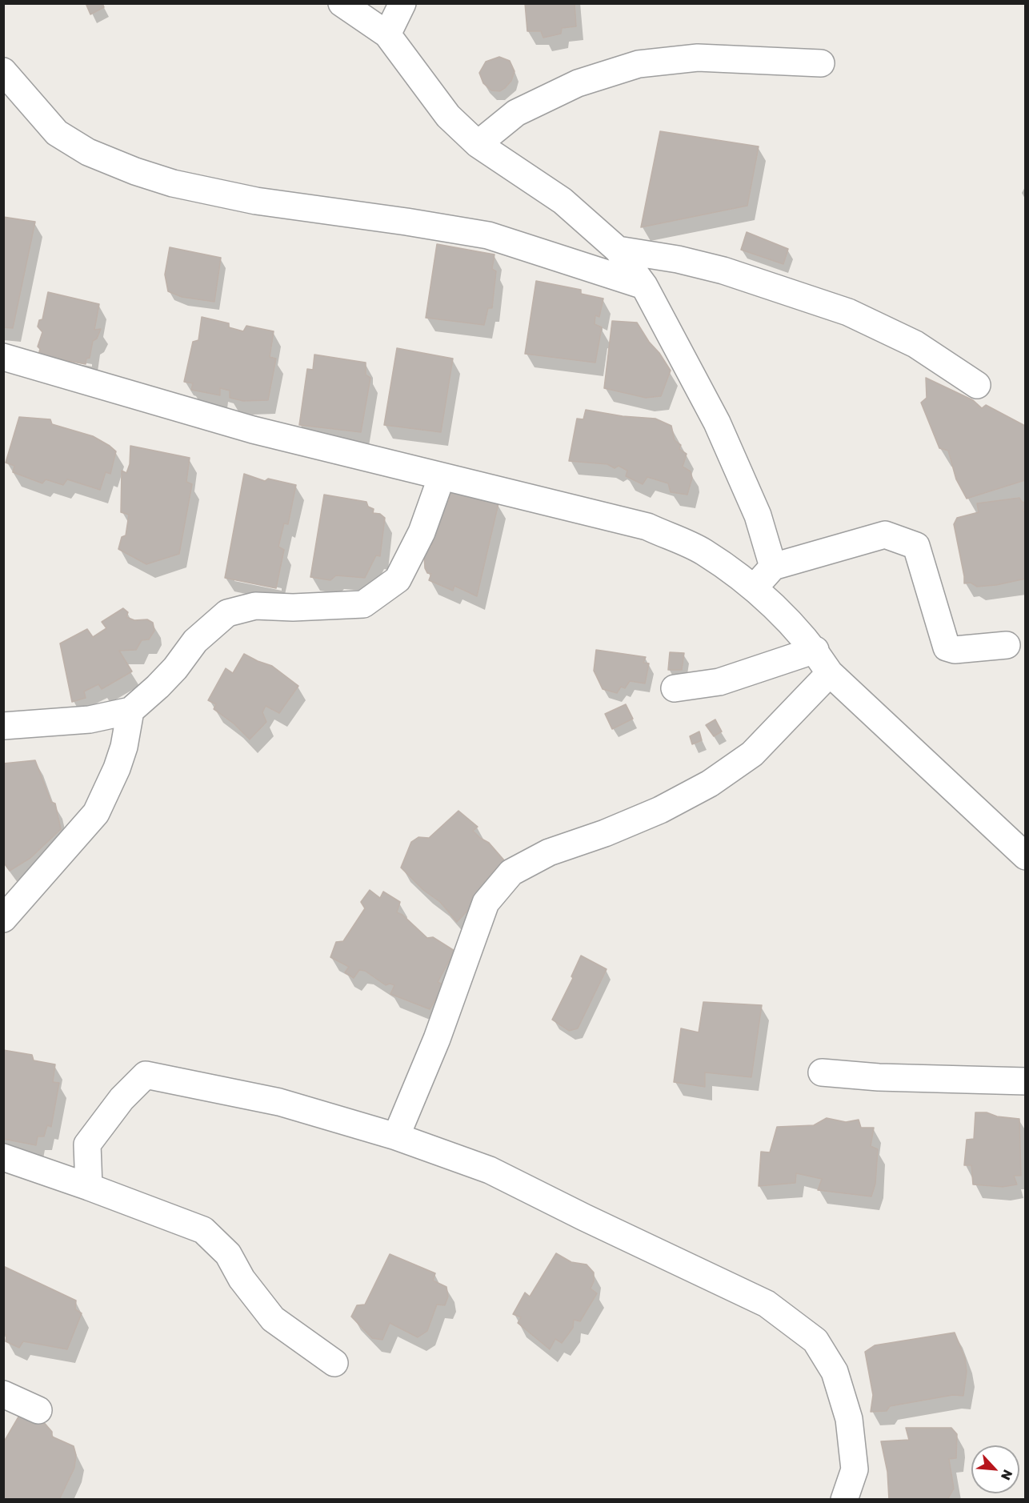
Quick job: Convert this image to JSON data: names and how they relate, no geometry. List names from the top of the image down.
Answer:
{
  "north": "bottom right"
}
